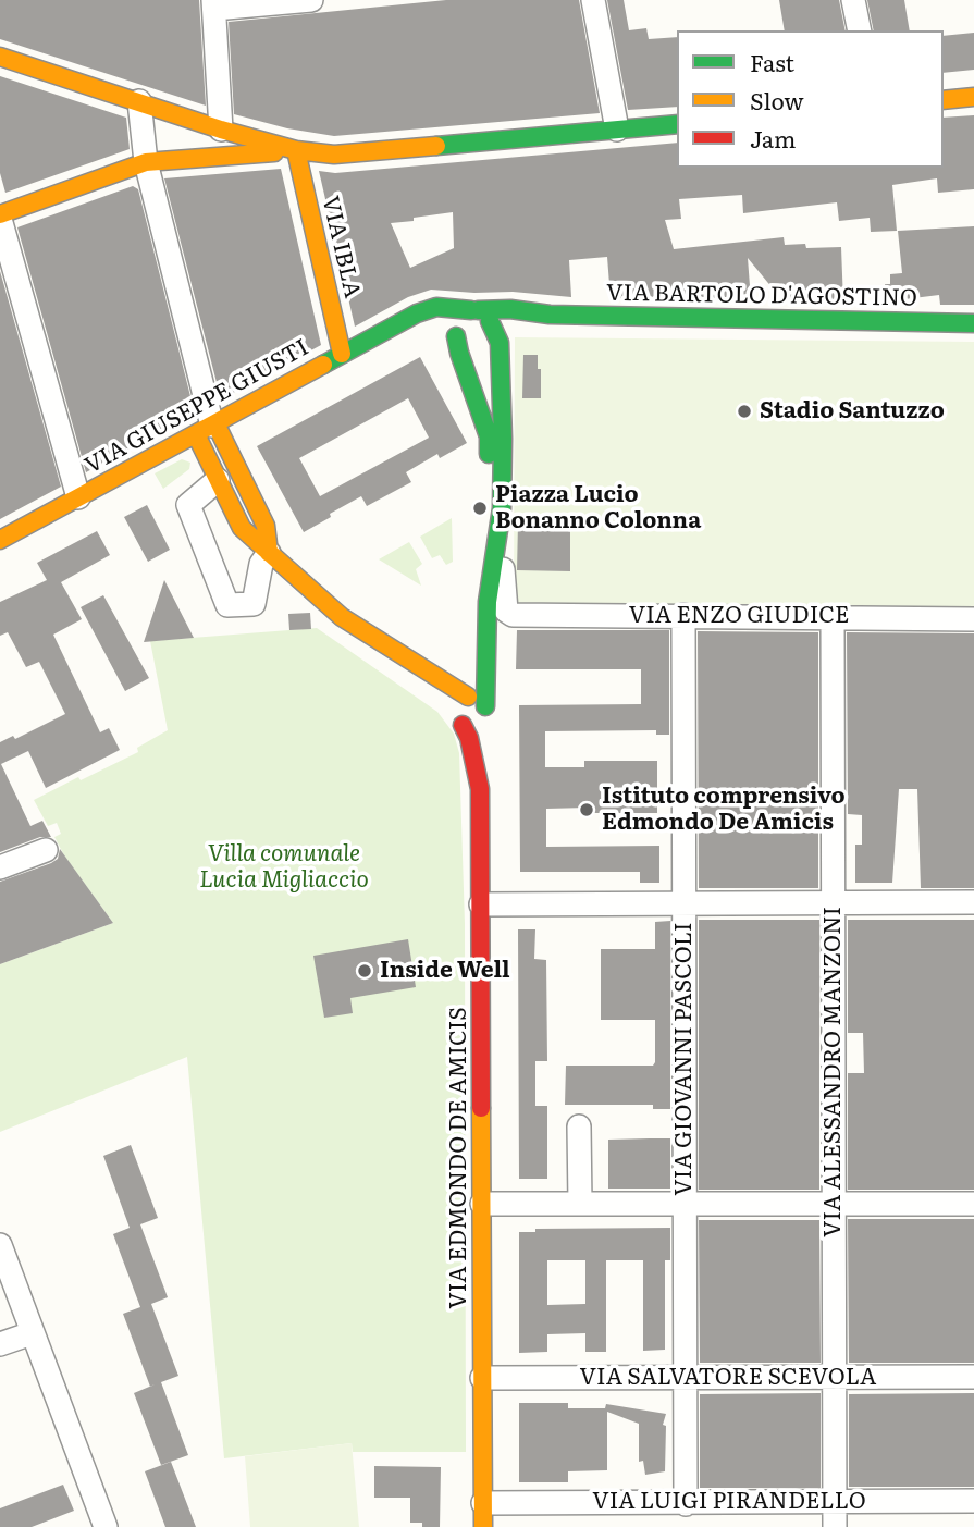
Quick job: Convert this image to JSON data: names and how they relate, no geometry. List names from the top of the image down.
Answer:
{
  "streets": {
    "main road": [
      "VIA IBLA",
      "VIA BARTOLO D'AGOSTINO",
      "VIA GIUSEPPE GIUSTI",
      "VIA EDMONDO DE AMICIS"
    ],
    "street": [
      "VIA ENZO GIUDICE",
      "VIA GIOVANNI PASCOLI",
      "VIA ALESSANDRO MANZONI",
      "VIA SALVATORE SCEVOLA",
      "VIA LUIGI PIRANDELLO"
    ]
  },
  "crossings": [
    ["VIA IBLA", "VIA GIUSEPPE GIUSTI"],
    ["VIA ENZO GIUDICE", "VIA GIOVANNI PASCOLI"],
    ["VIA ENZO GIUDICE", "VIA ALESSANDRO MANZONI"],
    ["VIA GIOVANNI PASCOLI", "VIA SALVATORE SCEVOLA"],
    ["VIA GIOVANNI PASCOLI", "VIA LUIGI PIRANDELLO"],
    ["VIA ALESSANDRO MANZONI", "VIA SALVATORE SCEVOLA"],
    ["VIA ALESSANDRO MANZONI", "VIA LUIGI PIRANDELLO"],
    ["VIA EDMONDO DE AMICIS", "VIA SALVATORE SCEVOLA"],
    ["VIA EDMONDO DE AMICIS", "VIA LUIGI PIRANDELLO"]
  ],
  "parks": ["Villa comunale Lucia Migliaccio"],
  "places": [
    "Stadio Santuzzo",
    "Piazza Lucio Bonanno Colonna",
    "Istituto comprensivo Edmondo De Amicis",
    "Inside Well"
  ],
  "legend": ["Fast", "Slow", "Jam"]
}
